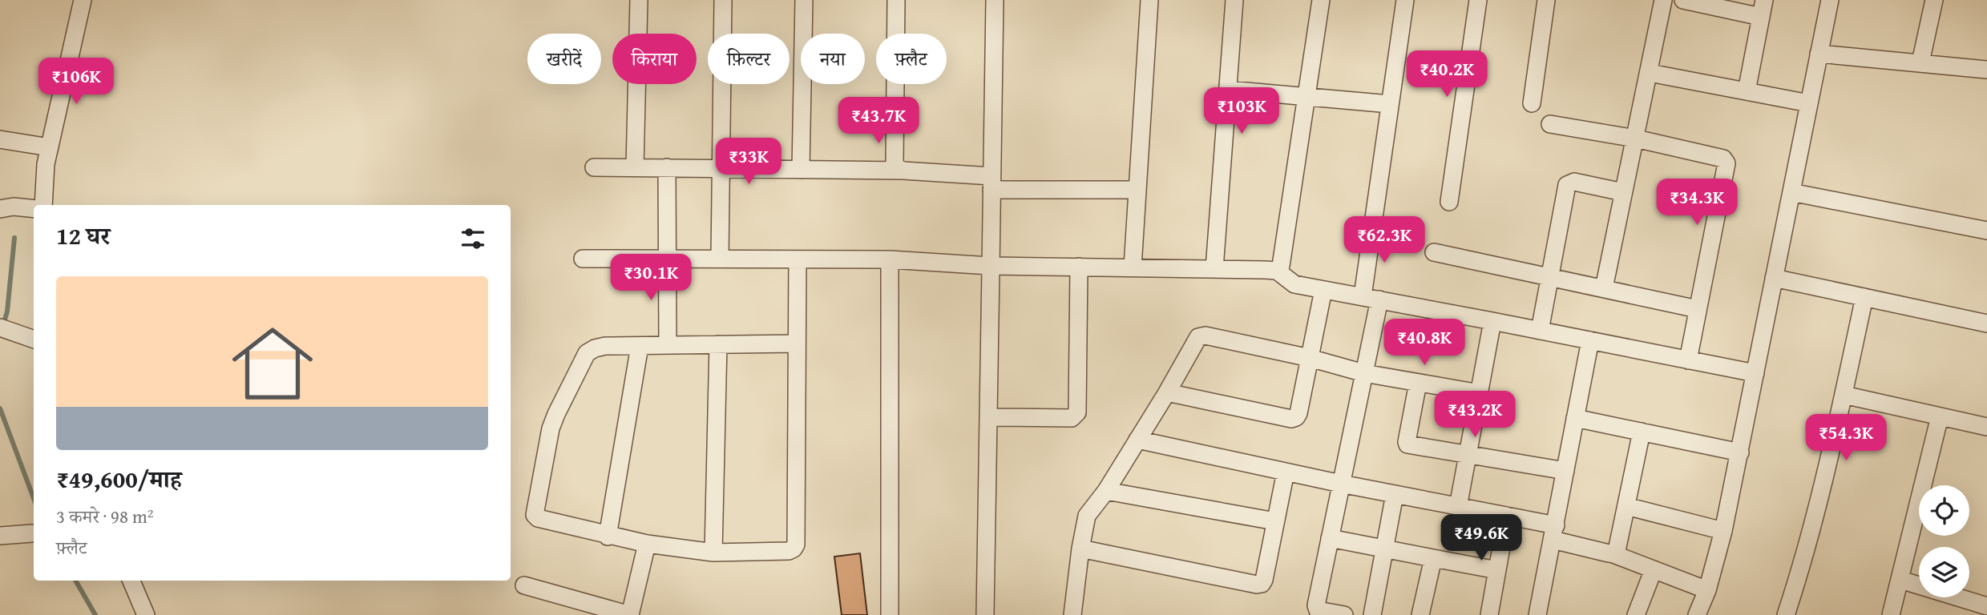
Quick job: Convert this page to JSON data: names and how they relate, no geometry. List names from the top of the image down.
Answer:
{
  "page": {
    "chip": [
      "खरीदें",
      "किराया",
      "फ़िल्टर",
      "नया",
      "फ़्लैट"
    ],
    "price": [
      "₹40.2K",
      "₹106K",
      "₹103K",
      "₹43.7K",
      "₹33K",
      "₹34.3K",
      "₹62.3K",
      "₹30.1K",
      "₹40.8K",
      "₹43.2K",
      "₹54.3K",
      "₹49.6K"
    ],
    "heading": "12 घर",
    "list": [
      {
        "name": "₹49,600/माह",
        "note": "3 कमरे · 98 m² · फ़्लैट"
      }
    ]
  }
}
